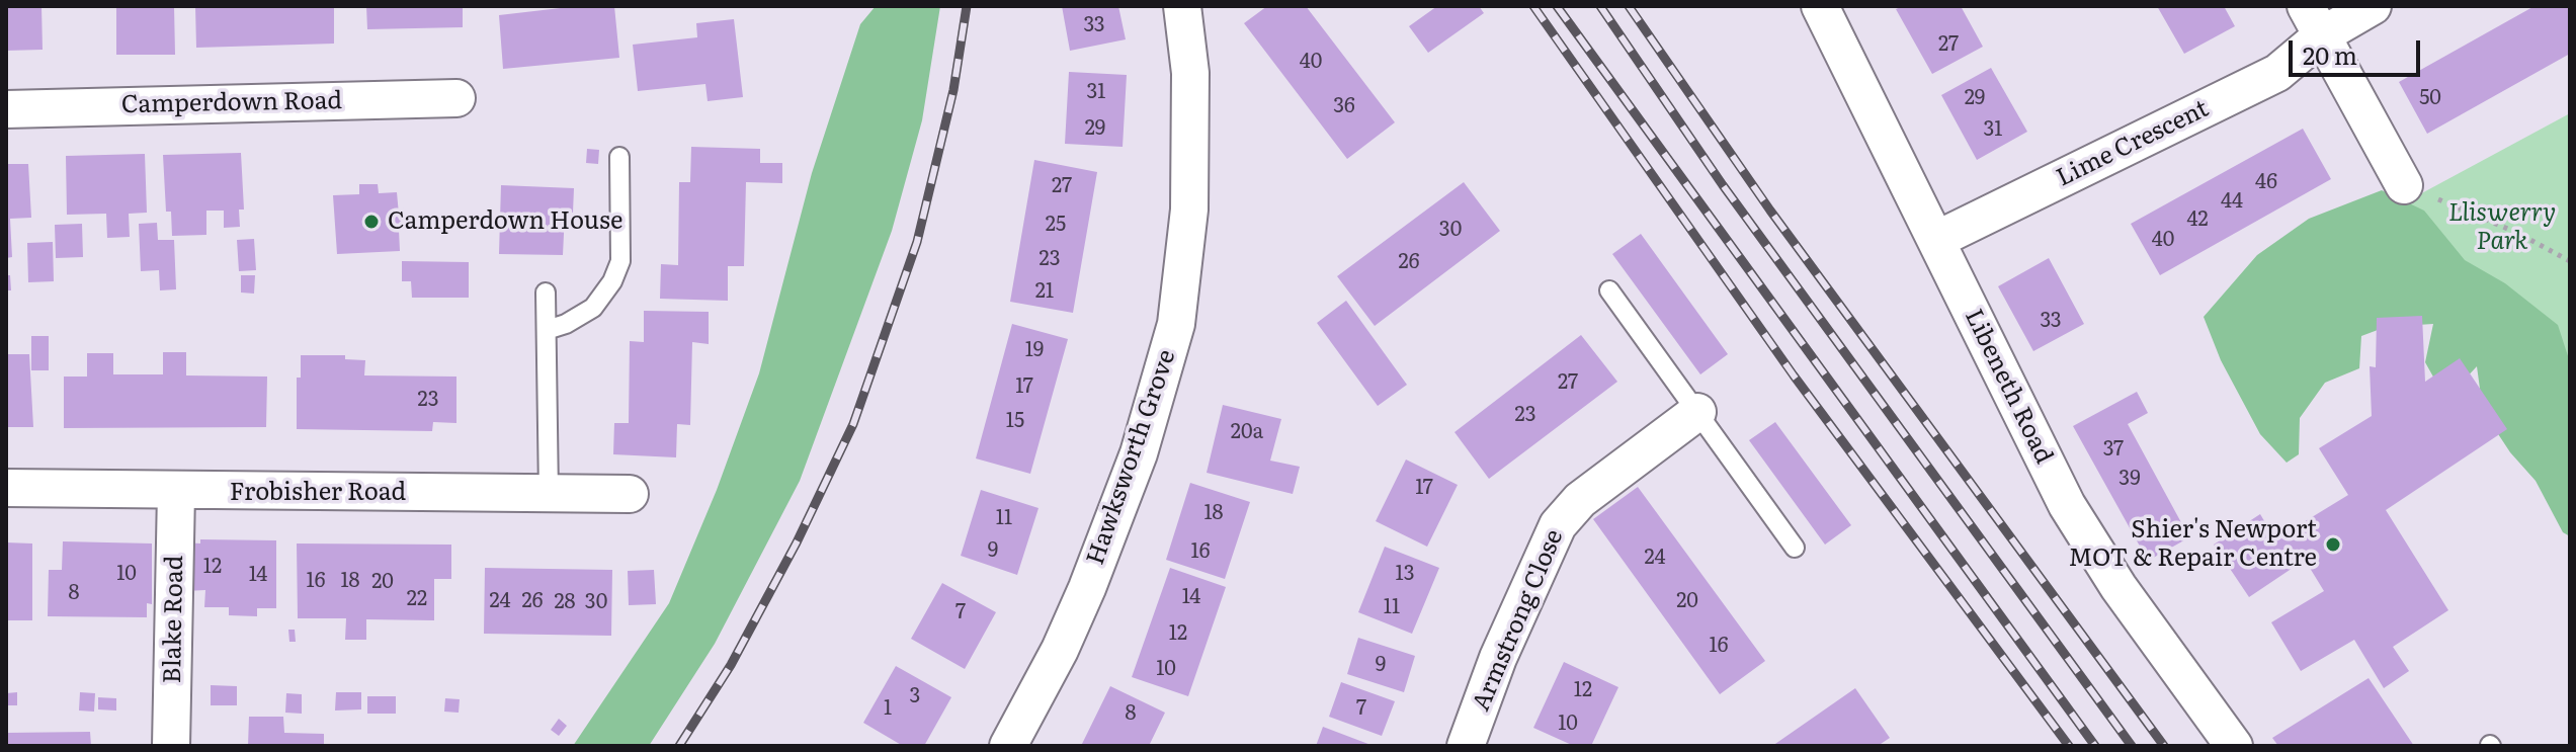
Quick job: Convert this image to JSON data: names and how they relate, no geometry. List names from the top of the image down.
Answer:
{
  "streets": {
    "street": [
      "Camperdown Road",
      "Lime Crescent",
      "Libeneth Road",
      "Hawksworth Grove",
      "Frobisher Road",
      "Blake Road",
      "Armstrong Close"
    ]
  },
  "crossings": [
    ["Lime Crescent", "Libeneth Road"],
    ["Frobisher Road", "Blake Road"]
  ],
  "parks": ["Lliswerry Park"],
  "places": ["Camperdown House", "Shier's Newport MOT & Repair Centre"],
  "house_numbers": [
    "33",
    "27",
    "40",
    "31",
    "29",
    "50",
    "36",
    "29",
    "31",
    "46",
    "27",
    "44",
    "42",
    "25",
    "30",
    "40",
    "23",
    "26",
    "21",
    "33",
    "19",
    "27",
    "17",
    "23",
    "23",
    "15",
    "20a",
    "37",
    "39",
    "17",
    "18",
    "11",
    "9",
    "16",
    "24",
    "12",
    "10",
    "13",
    "14",
    "16",
    "18",
    "20",
    "8",
    "14",
    "22",
    "24",
    "26",
    "20",
    "28",
    "30",
    "11",
    "7",
    "12",
    "16",
    "9",
    "10",
    "12",
    "3",
    "1",
    "7",
    "8",
    "10"
  ],
  "scale_bar": "20 m"
}
